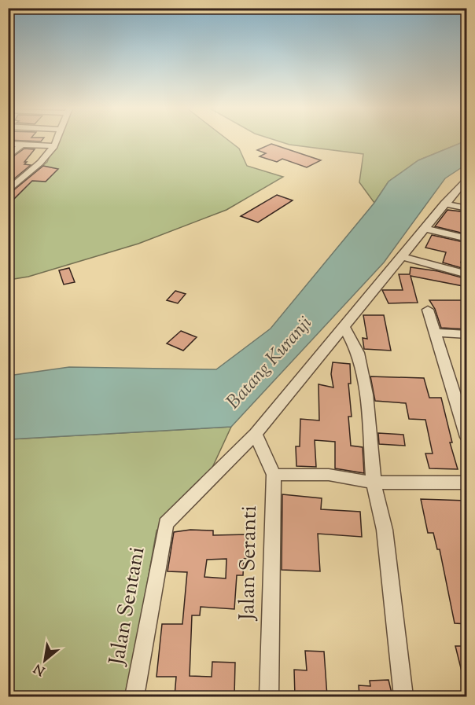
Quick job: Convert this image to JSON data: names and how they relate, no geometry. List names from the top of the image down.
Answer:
{
  "streets": {
    "street": ["Jalan Seranti", "Jalan Sentani"]
  },
  "crossings": [
    ["Jalan Seranti", "Jalan Sentani"]
  ],
  "water": ["Batang Kuranji"],
  "north": "bottom left"
}
